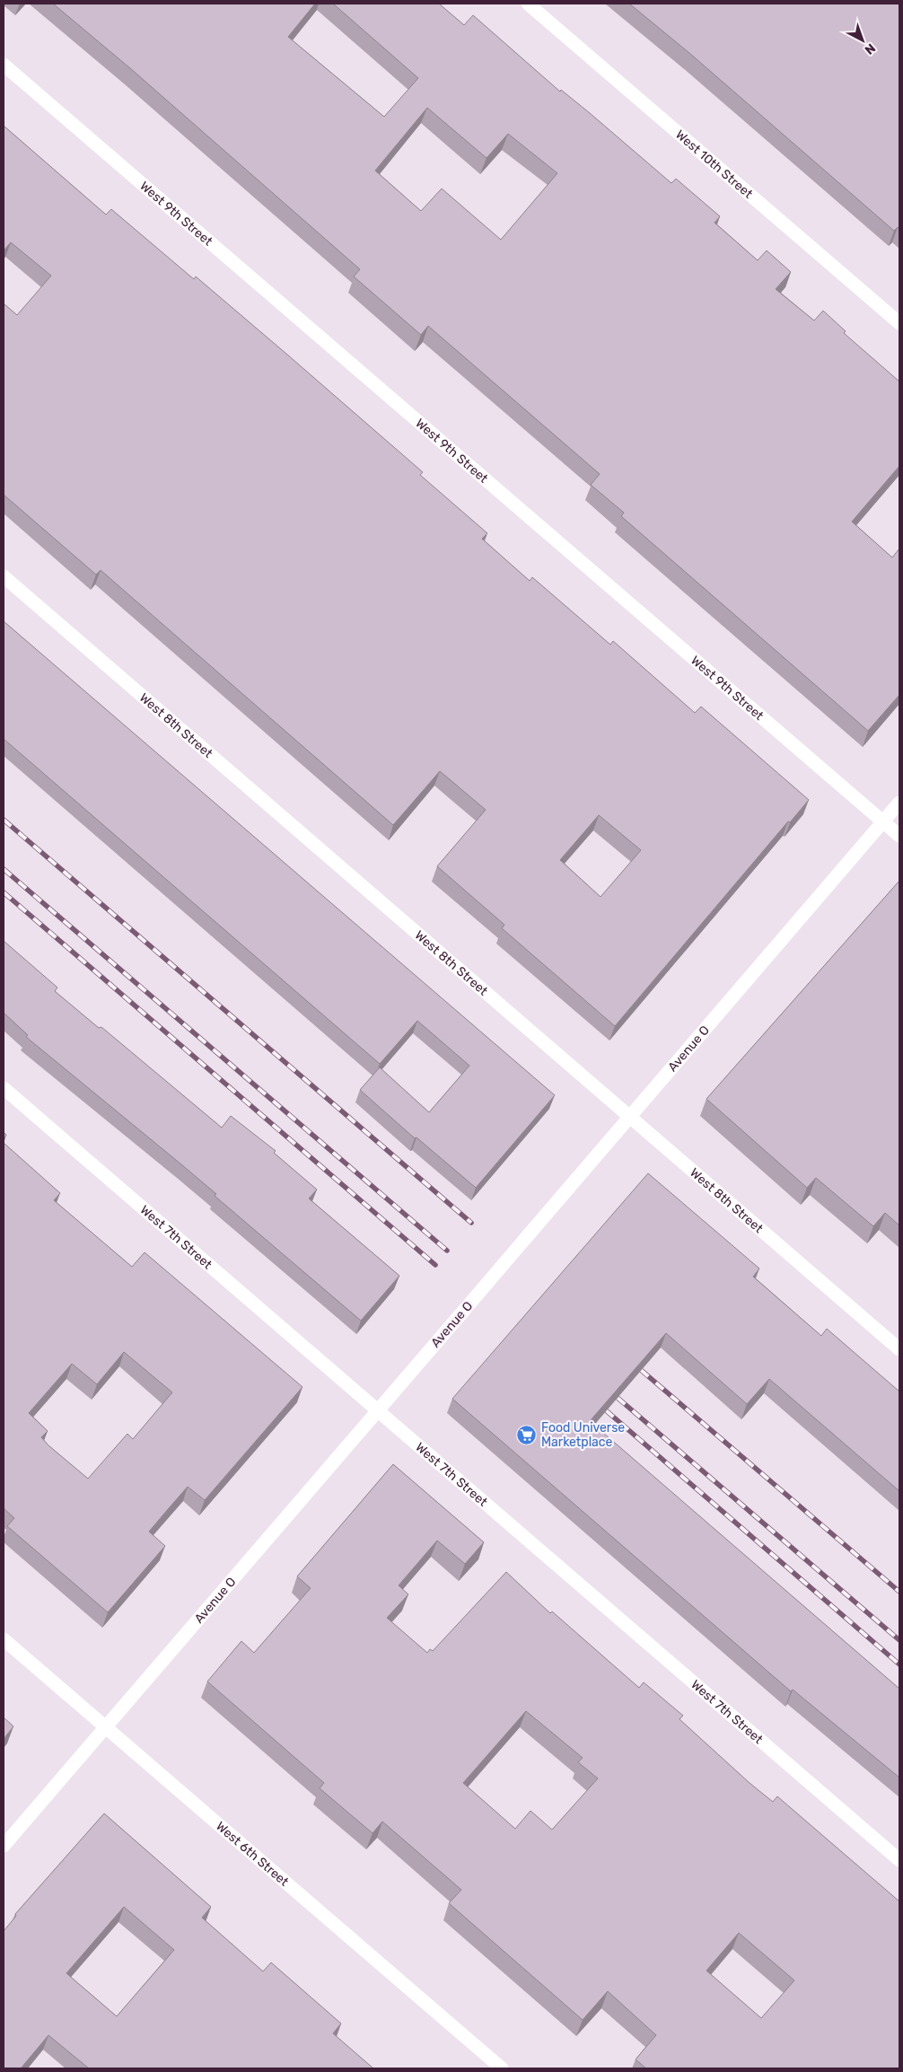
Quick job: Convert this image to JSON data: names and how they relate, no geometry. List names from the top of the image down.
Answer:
{
  "streets": {
    "street": [
      "West 10th Street",
      "West 9th Street",
      "West 8th Street",
      "Avenue O",
      "West 7th Street",
      "West 6th Street"
    ]
  },
  "crossings": [
    ["West 9th Street", "Avenue O"],
    ["West 8th Street", "Avenue O"],
    ["Avenue O", "West 7th Street"],
    ["Avenue O", "West 6th Street"]
  ],
  "places": {
    "supermarket": ["Food Universe Marketplace"]
  },
  "north": "bottom right"
}
